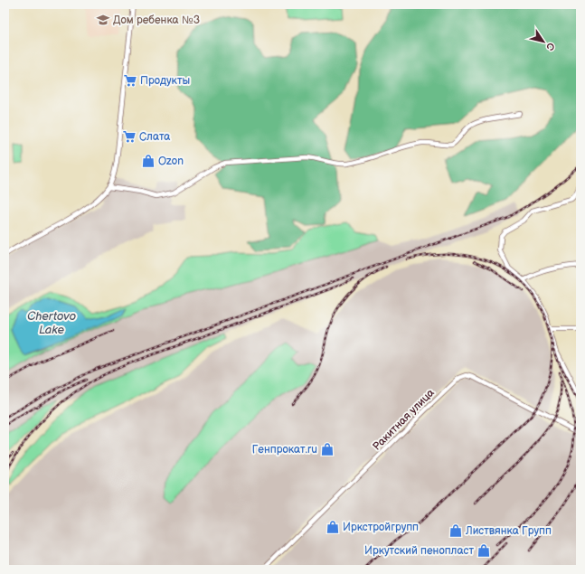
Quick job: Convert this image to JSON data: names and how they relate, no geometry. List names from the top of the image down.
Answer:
{
  "streets": {
    "street": ["Ракитная улица"]
  },
  "water": ["Chertovo Lake"],
  "places": {
    "school or university": ["Дом ребенка №3"],
    "supermarket": ["Продукты", "Слата"],
    "shop": [
      "Ozon",
      "Генпрокат.ru",
      "Иркстройгрупп",
      "Листвянка Групп",
      "Иркутский пенопласт"
    ]
  },
  "north": "bottom right"
}
